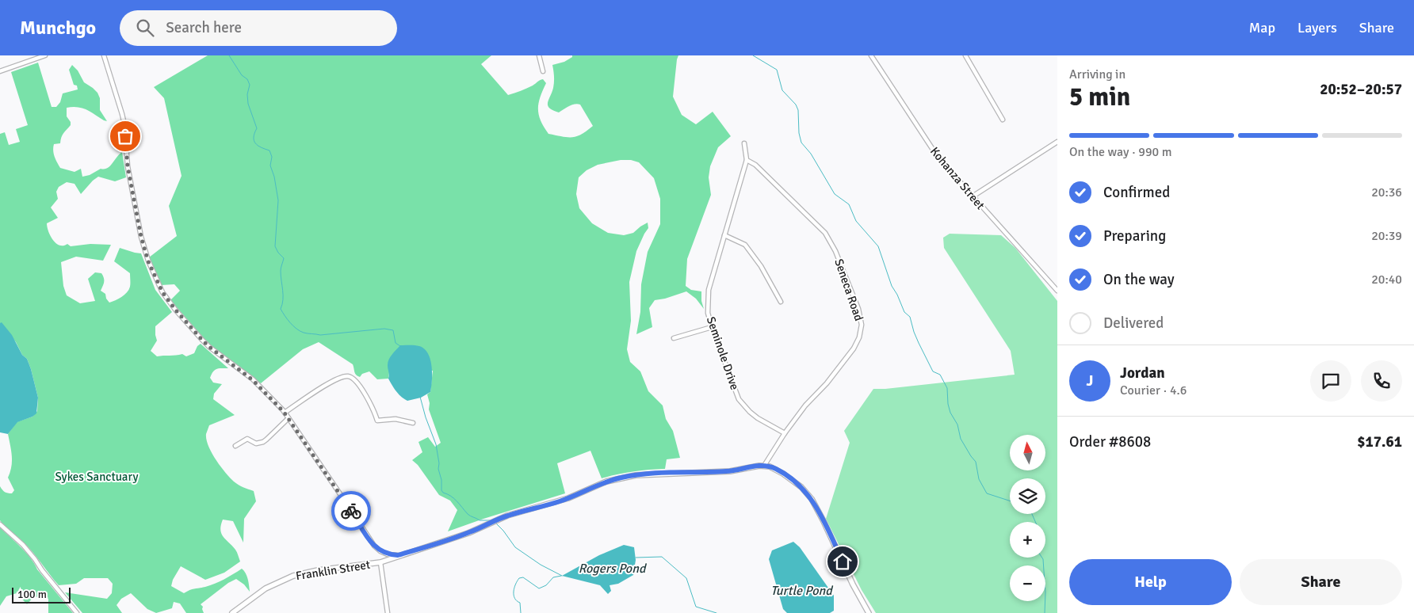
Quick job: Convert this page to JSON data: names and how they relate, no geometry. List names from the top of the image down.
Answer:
{
  "streets": {
    "main road": ["Franklin Street"],
    "street": ["Kohanza Street", "Seneca Road", "Seminole Drive"]
  },
  "crossings": [
    ["Seneca Road", "Seminole Drive"],
    ["Seneca Road", "Franklin Street"]
  ],
  "water": ["Rogers Pond", "Turtle Pond"],
  "parks": ["Sykes Sanctuary"],
  "scale_bar": "100 m",
  "north": "top",
  "page": {
    "header": "Munchgo",
    "search": "Search here",
    "nav": ["Map", "Layers", "Share"],
    "heading": ["5 min", "Arriving in", "20:52–20:57"],
    "panel": [
      "Jordan",
      "Courier · 4.6",
      "Order #8608",
      "$17.61"
    ],
    "bar": "On the way · 990 m",
    "list": [
      ["Confirmed", "20:36"],
      ["Preparing", "20:39"],
      ["On the way", "20:40"],
      "Delivered"
    ],
    "round": "J",
    "map_buttons": ["+", "−"],
    "buttons": ["Help", "Share"],
    "scale": "100 m"
  }
}
